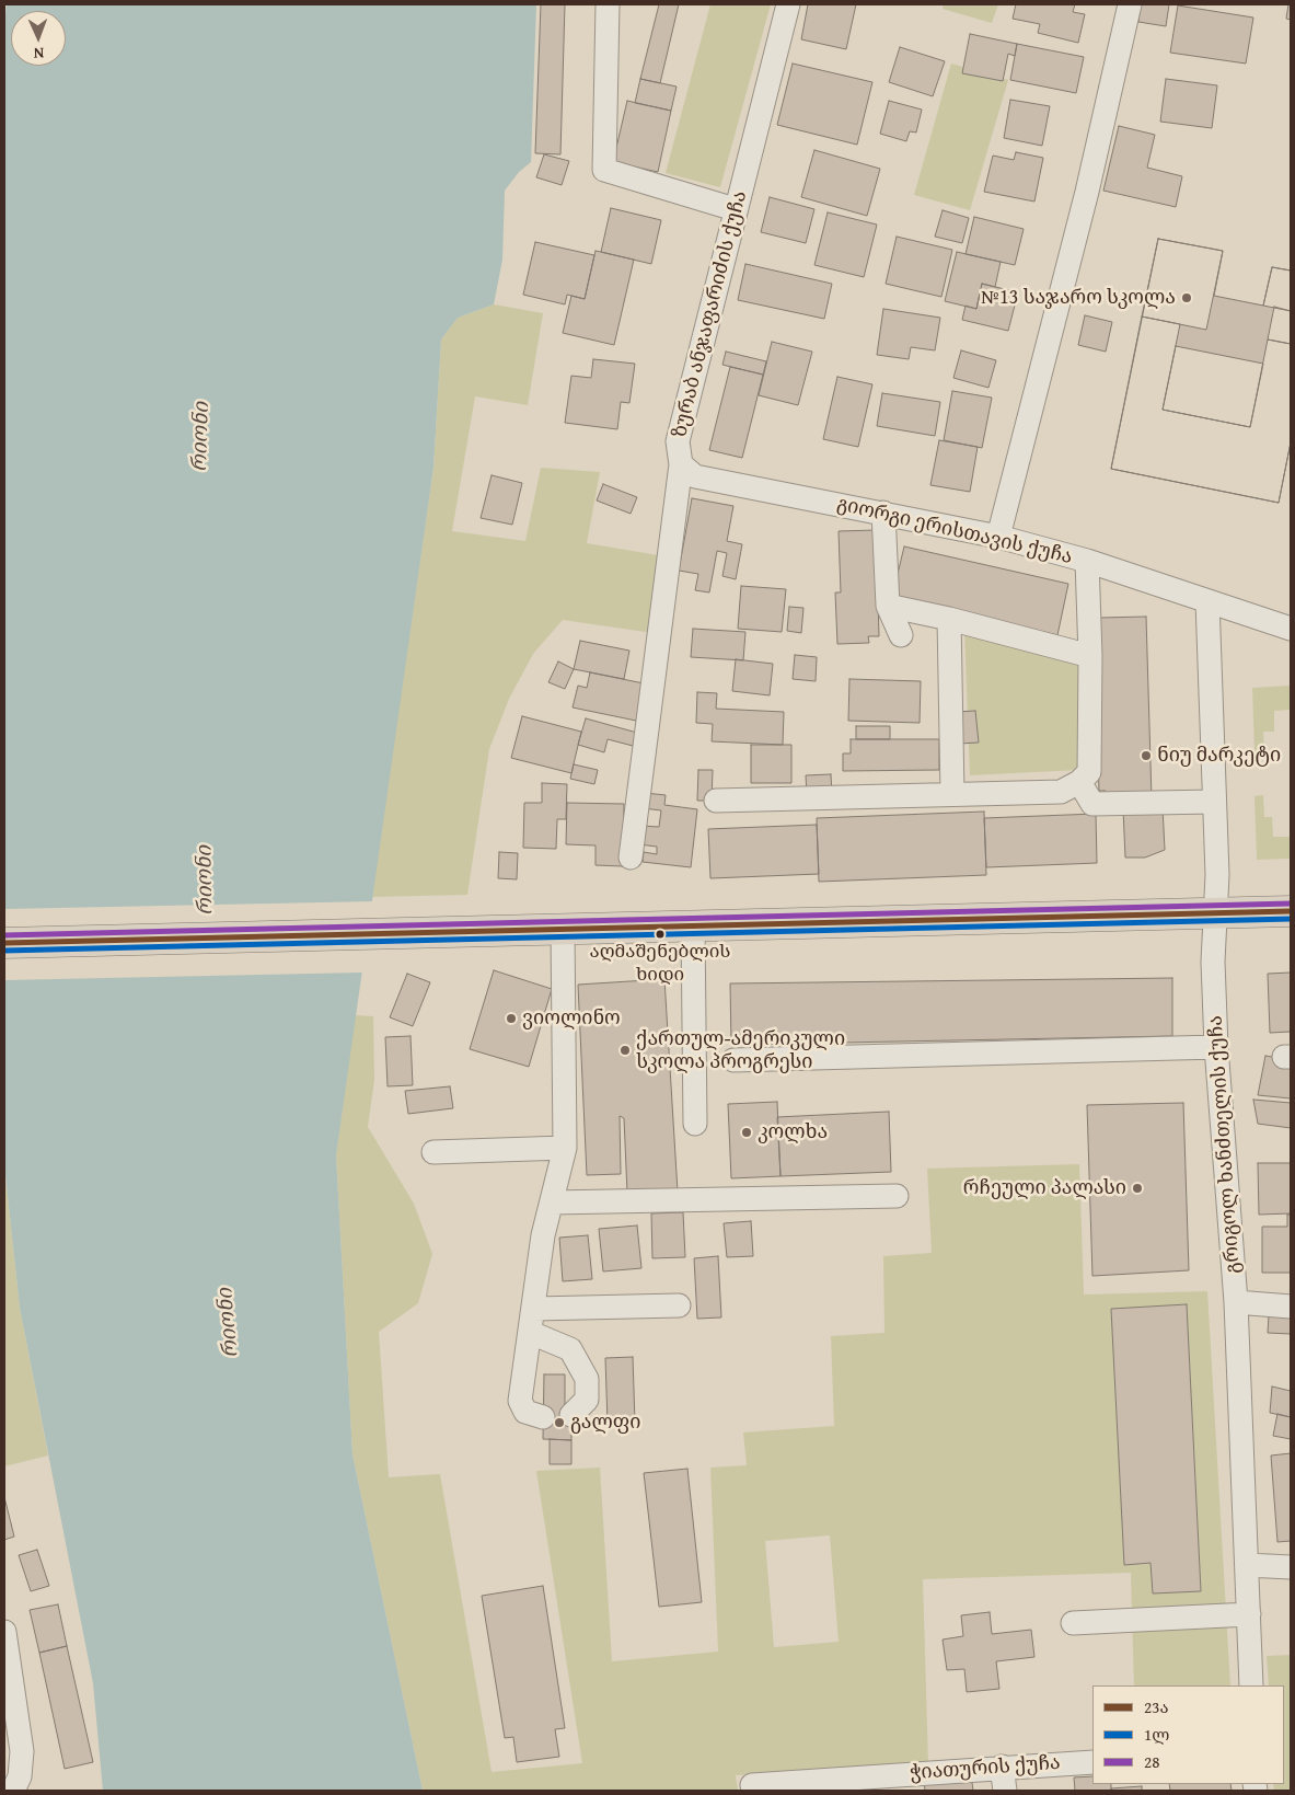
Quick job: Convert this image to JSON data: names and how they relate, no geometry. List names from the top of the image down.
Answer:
{
  "streets": {
    "street": [
      "ზურაბ ანჯაფარიძის ქუჩა",
      "გიორგი ერისთავის ქუჩა",
      "გრიგოლ ხანძთელის ქუჩა",
      "ჭიათურის ქუჩა"
    ]
  },
  "crossings": [
    ["ზურაბ ანჯაფარიძის ქუჩა", "გიორგი ერისთავის ქუჩა"],
    ["გიორგი ერისთავის ქუჩა", "გრიგოლ ხანძთელის ქუჩა"]
  ],
  "water": ["რიონი"],
  "places": [
    "№13 საჯარო სკოლა",
    "ნიუ მარკეტი",
    "აღმაშენებლის ხიდი",
    "ვიოლინო",
    "ქართულ-ამერიკული სკოლა პროგრესი",
    "კოლხა",
    "რჩეული პალასი",
    "გალფი"
  ],
  "lines": ["transit line 28", "transit line 23ა", "transit line 1ლ"],
  "legend": ["23ა", "1ლ", "28"],
  "north": "bottom"
}
